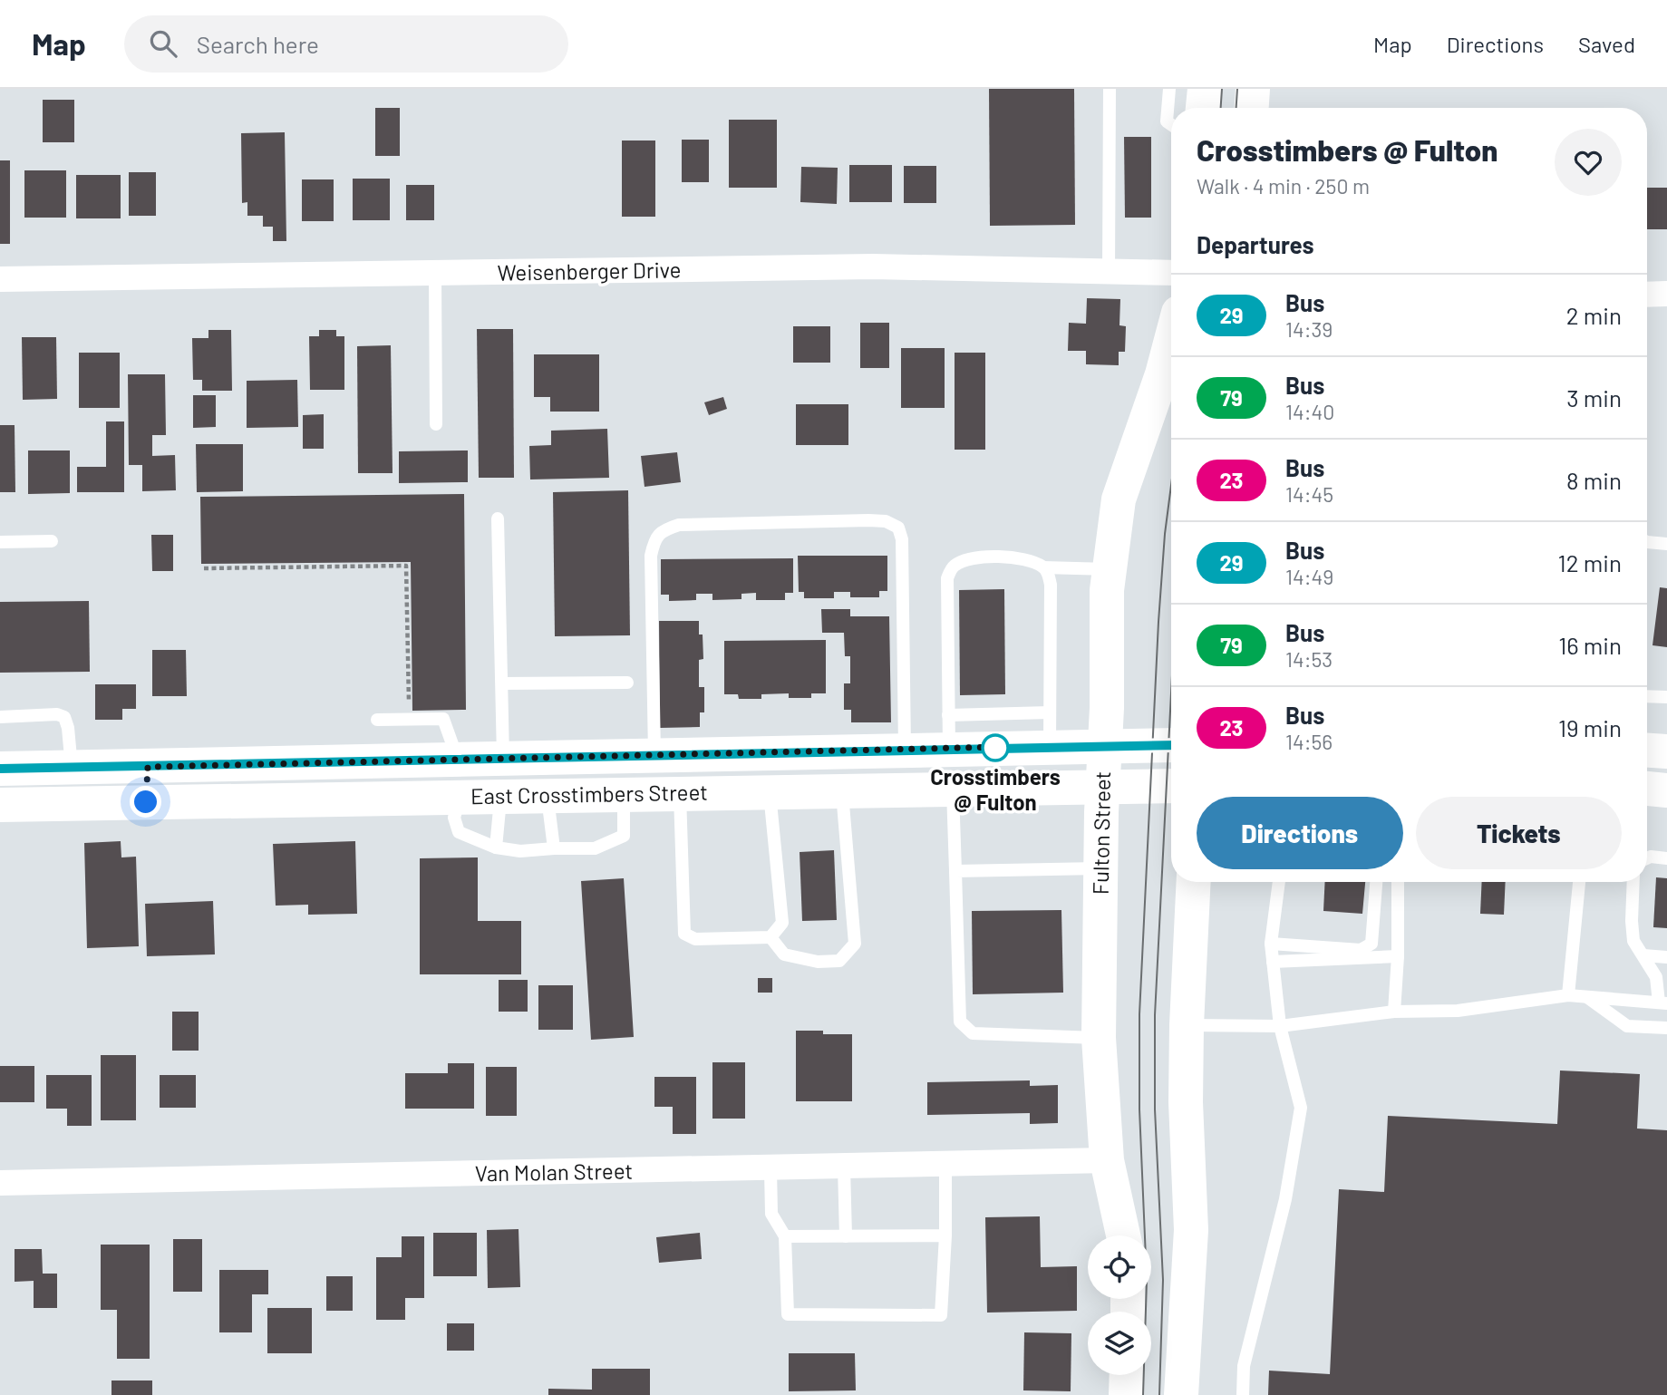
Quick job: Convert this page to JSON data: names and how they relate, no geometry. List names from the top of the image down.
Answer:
{
  "streets": {
    "main road": ["East Crosstimbers Street", "Fulton Street"],
    "street": ["Weisenberger Drive", "Van Molan Street"]
  },
  "crossings": [
    ["East Crosstimbers Street", "Fulton Street"],
    ["Fulton Street", "Van Molan Street"]
  ],
  "places": ["Crosstimbers @ Fulton"],
  "lines": ["bus line 29"],
  "page": {
    "header": "Map",
    "search": "Search here",
    "nav": ["Map", "Directions", "Saved"],
    "heading": [
      ["Crosstimbers @ Fulton", "Walk · 4 min · 250 m"],
      "Departures"
    ],
    "list": [
      {
        "mark": "29",
        "name": "Bus",
        "note": "14:39",
        "value": "2 min"
      },
      {
        "mark": "79",
        "name": "Bus",
        "note": "14:40",
        "value": "3 min"
      },
      {
        "mark": "23",
        "name": "Bus",
        "note": "14:45",
        "value": "8 min"
      },
      {
        "mark": "29",
        "name": "Bus",
        "note": "14:49",
        "value": "12 min"
      },
      {
        "mark": "79",
        "name": "Bus",
        "note": "14:53",
        "value": "16 min"
      },
      {
        "mark": "23",
        "name": "Bus",
        "note": "14:56",
        "value": "19 min"
      }
    ],
    "buttons": ["Directions", "Tickets"]
  }
}
